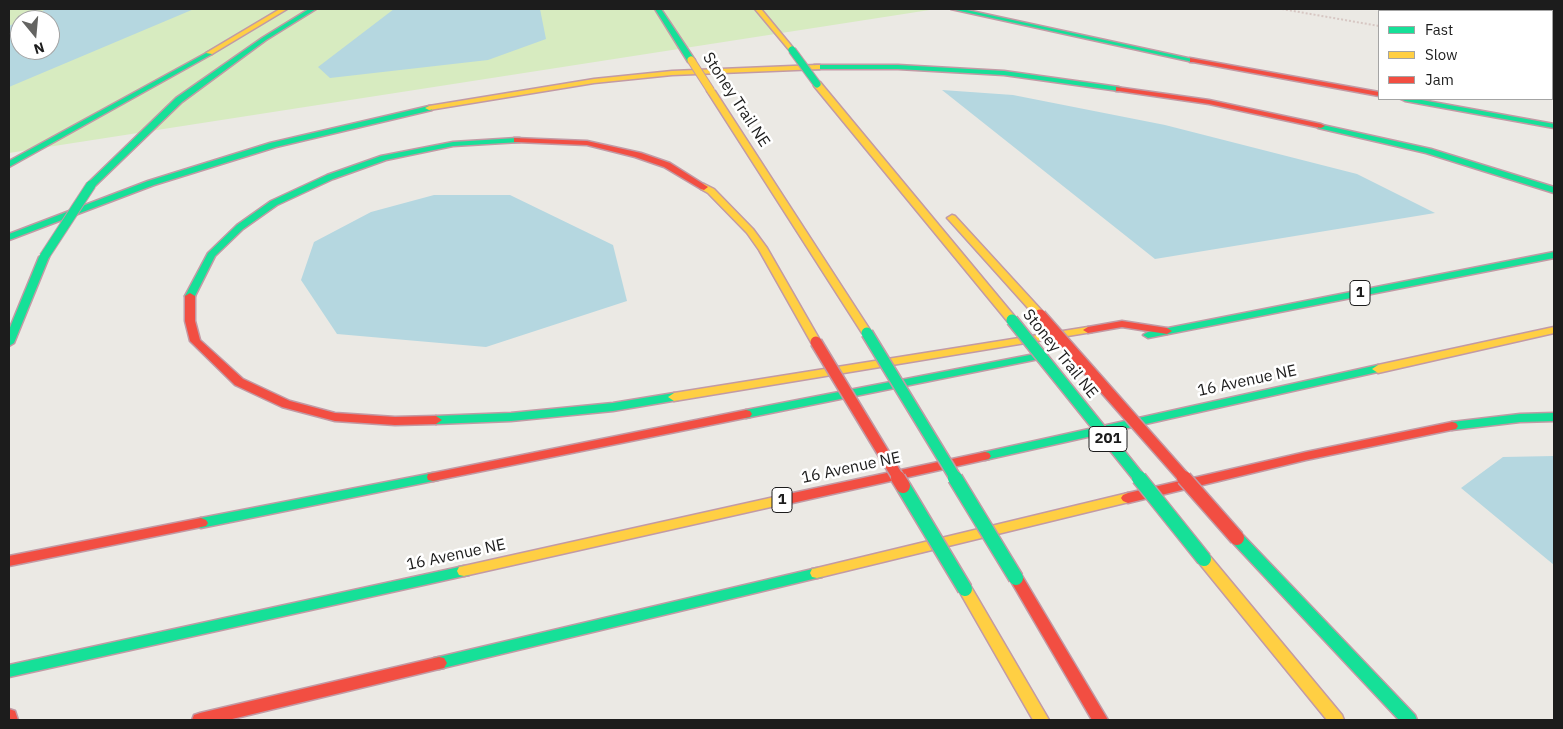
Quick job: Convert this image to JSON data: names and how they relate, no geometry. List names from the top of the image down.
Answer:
{
  "streets": {
    "highway": [
      "Stoney Trail NE",
      "1",
      "16 Avenue NE",
      "201"
    ]
  },
  "legend": ["Fast", "Slow", "Jam"],
  "north": "bottom"
}
